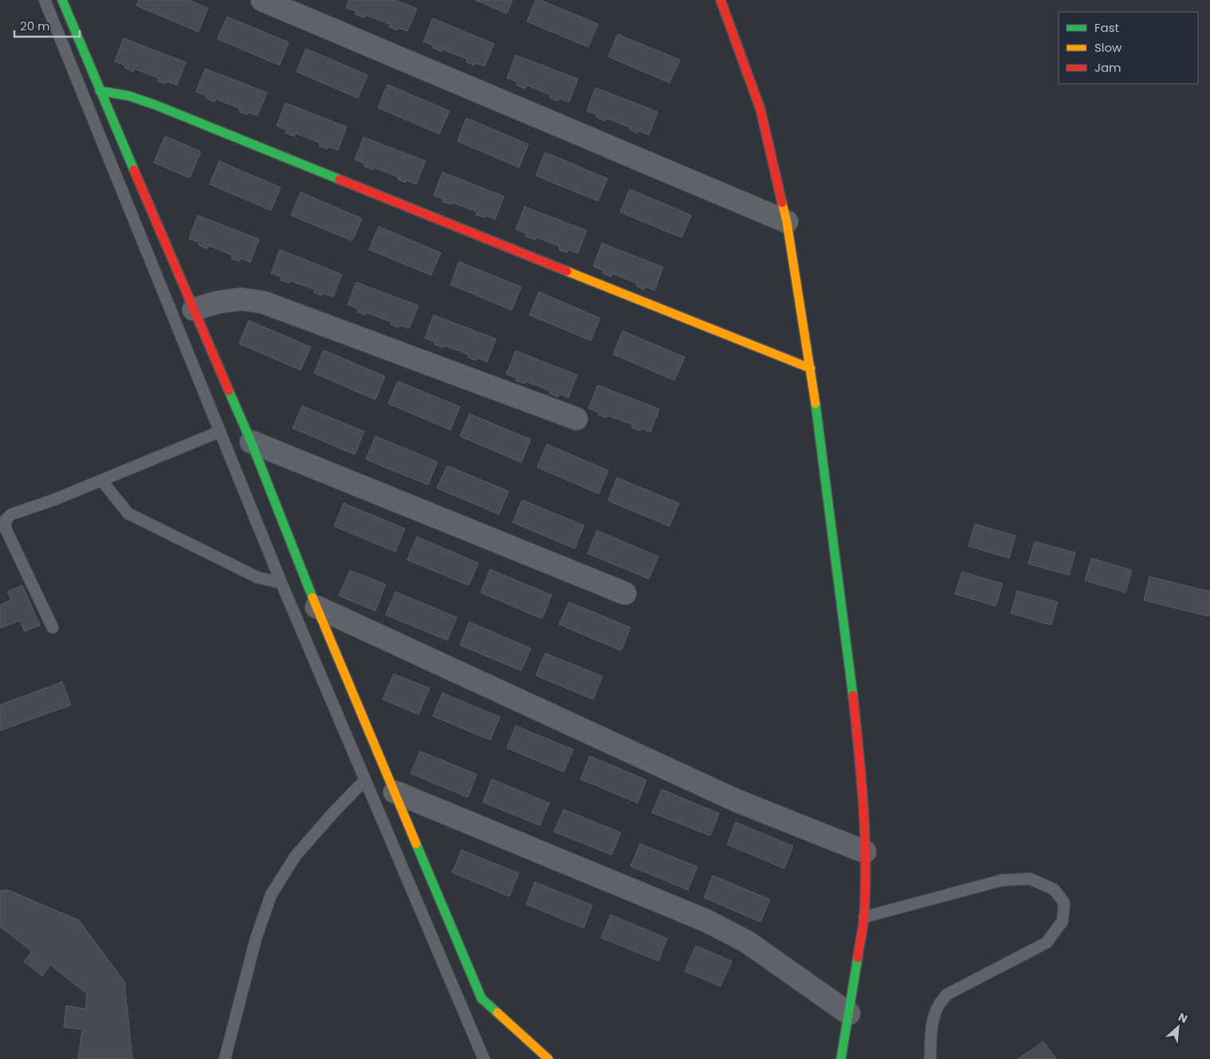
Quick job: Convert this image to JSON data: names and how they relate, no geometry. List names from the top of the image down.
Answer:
{
  "legend": ["Fast", "Slow", "Jam"],
  "scale_bar": "20 m",
  "north": "top right"
}
